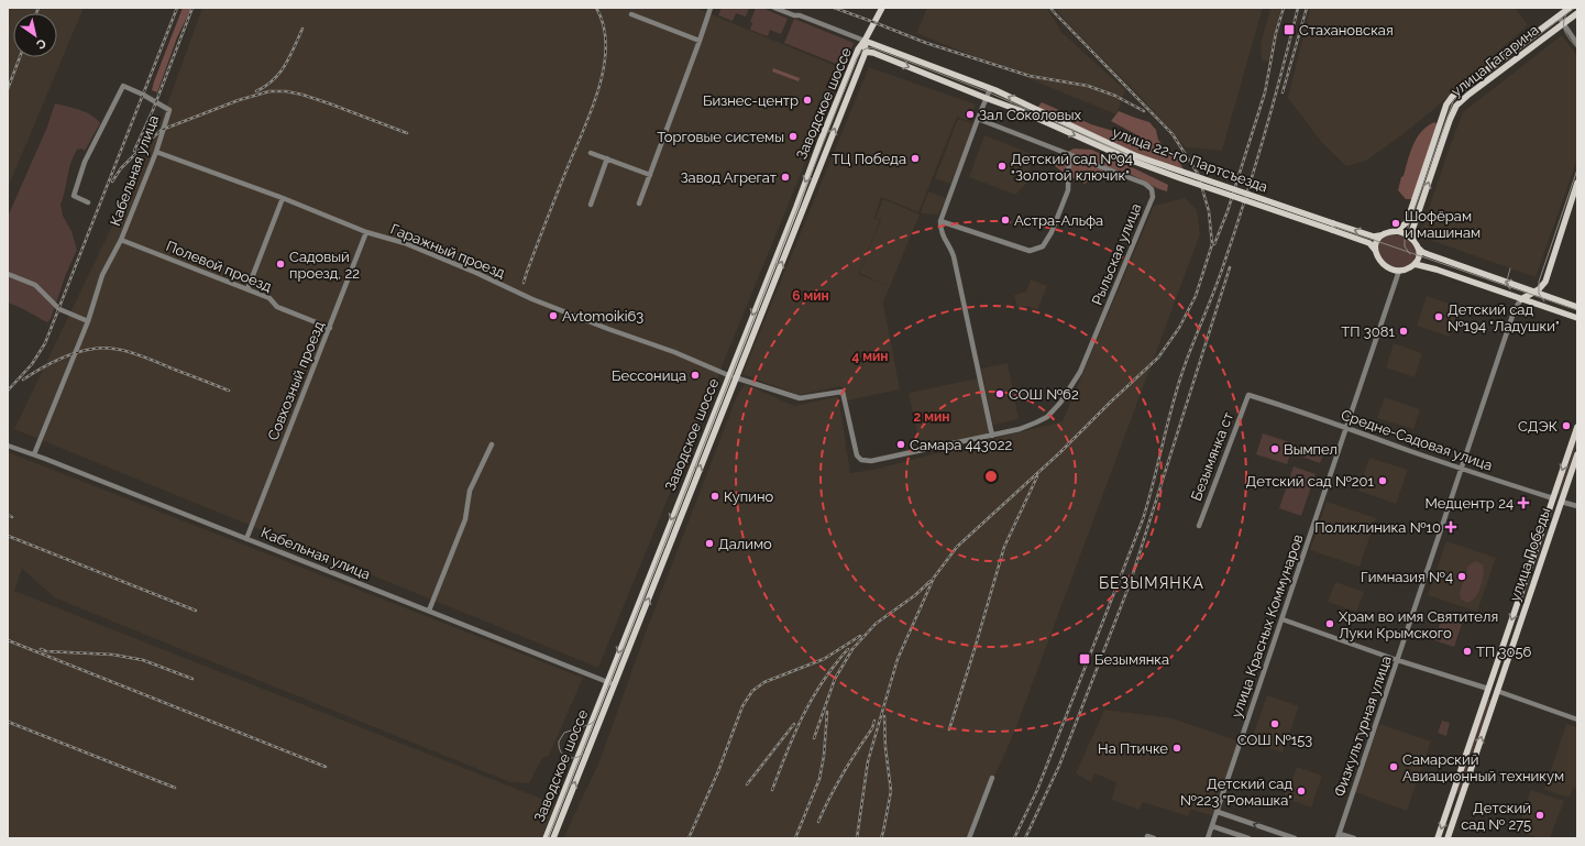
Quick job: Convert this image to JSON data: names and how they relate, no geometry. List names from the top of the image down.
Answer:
{
  "streets": {
    "main road": [
      "улица Гагарина",
      "Заводское шоссе",
      "улица 22-го Партсъезда",
      "Средне-Садовая улица",
      "улица Победы"
    ],
    "street": [
      "Кабельная улица",
      "Гаражный проезд",
      "Рыльская улица",
      "Полевой проезд",
      "Совхозный проезд",
      "Безымянка ст",
      "улица Красных Коммунаров",
      "Физкультурная улица"
    ]
  },
  "crossings": [
    ["улица Гагарина", "улица 22-го Партсъезда"],
    ["улица Гагарина", "улица Красных Коммунаров"],
    ["Заводское шоссе", "улица 22-го Партсъезда"],
    ["Заводское шоссе", "Кабельная улица"],
    ["Заводское шоссе", "Гаражный проезд"],
    ["улица 22-го Партсъезда", "улица Красных Коммунаров"],
    ["Кабельная улица", "Гаражный проезд"],
    ["Кабельная улица", "Полевой проезд"],
    ["Кабельная улица", "Совхозный проезд"],
    ["Гаражный проезд", "Рыльская улица"],
    ["Гаражный проезд", "Совхозный проезд"],
    ["Полевой проезд", "Совхозный проезд"],
    ["Средне-Садовая улица", "Безымянка ст"],
    ["Средне-Садовая улица", "улица Победы"],
    ["Средне-Садовая улица", "улица Красных Коммунаров"],
    ["Средне-Садовая улица", "Физкультурная улица"]
  ],
  "districts": ["БЕЗЫМЯНКА"],
  "places": {
    "transit": ["Стахановская", "Безымянка"],
    "other": [
      "Бизнес-центр",
      "Зал Соколовых",
      "Торговые системы",
      "ТЦ Победа",
      "Детский сад №94 \"Золотой ключик\"",
      "Завод Агрегат",
      "Астра-Альфа",
      "Шофёрам и машинам",
      "Садовый проезд, 22",
      "Avtomoiki63",
      "Детский сад №194 \"Ладушки\"",
      "ТП 3081",
      "Бессоница",
      "СОШ №62",
      "СДЭК",
      "Самара 443022",
      "Вымпел",
      "Детский сад №201",
      "Купино",
      "Далимо",
      "Гимназия №4",
      "Храм во имя Святителя Луки Крымского",
      "ТП 3056",
      "СОШ №153",
      "На Птичке",
      "Самарский Авиационный техникум",
      "Детский сад №223 \"Ромашка\"",
      "Детский сад № 275"
    ],
    "health": ["Медцентр 24", "Поликлиника №10"]
  },
  "north": "bottom right",
  "rings": ["6 мин", "4 мин", "2 мин"]
}
